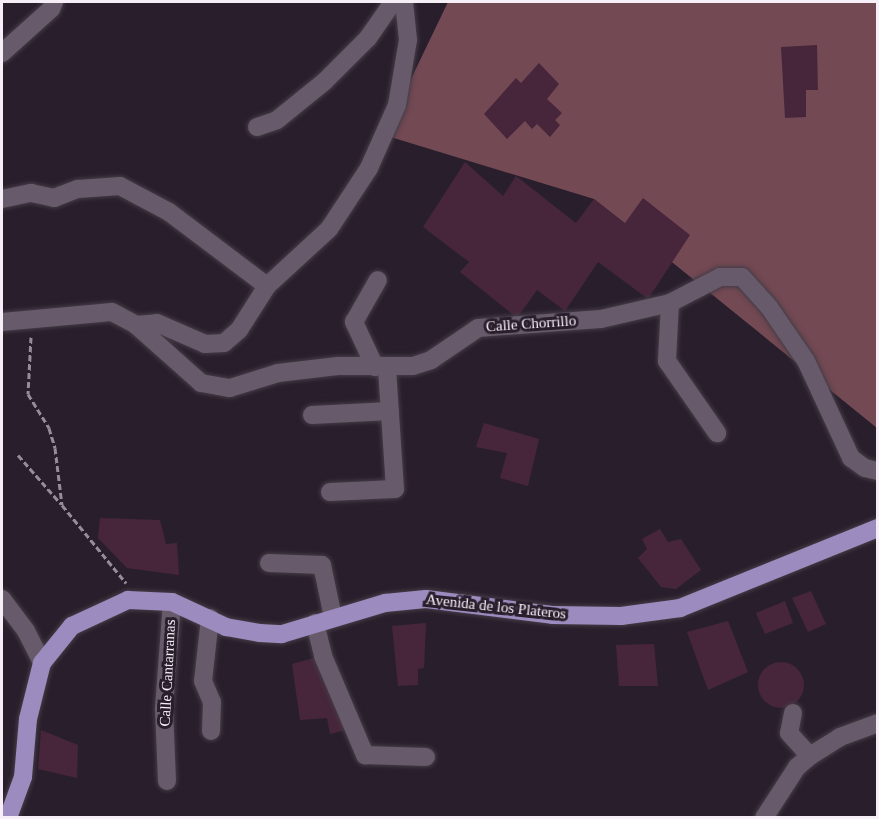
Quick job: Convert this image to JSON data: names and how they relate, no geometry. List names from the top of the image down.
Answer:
{
  "streets": {
    "main road": ["Avenida de los Plateros"],
    "street": ["Calle Chorrillo", "Calle Cantarranas"]
  },
  "crossings": [
    ["Avenida de los Plateros", "Calle Cantarranas"]
  ]
}
